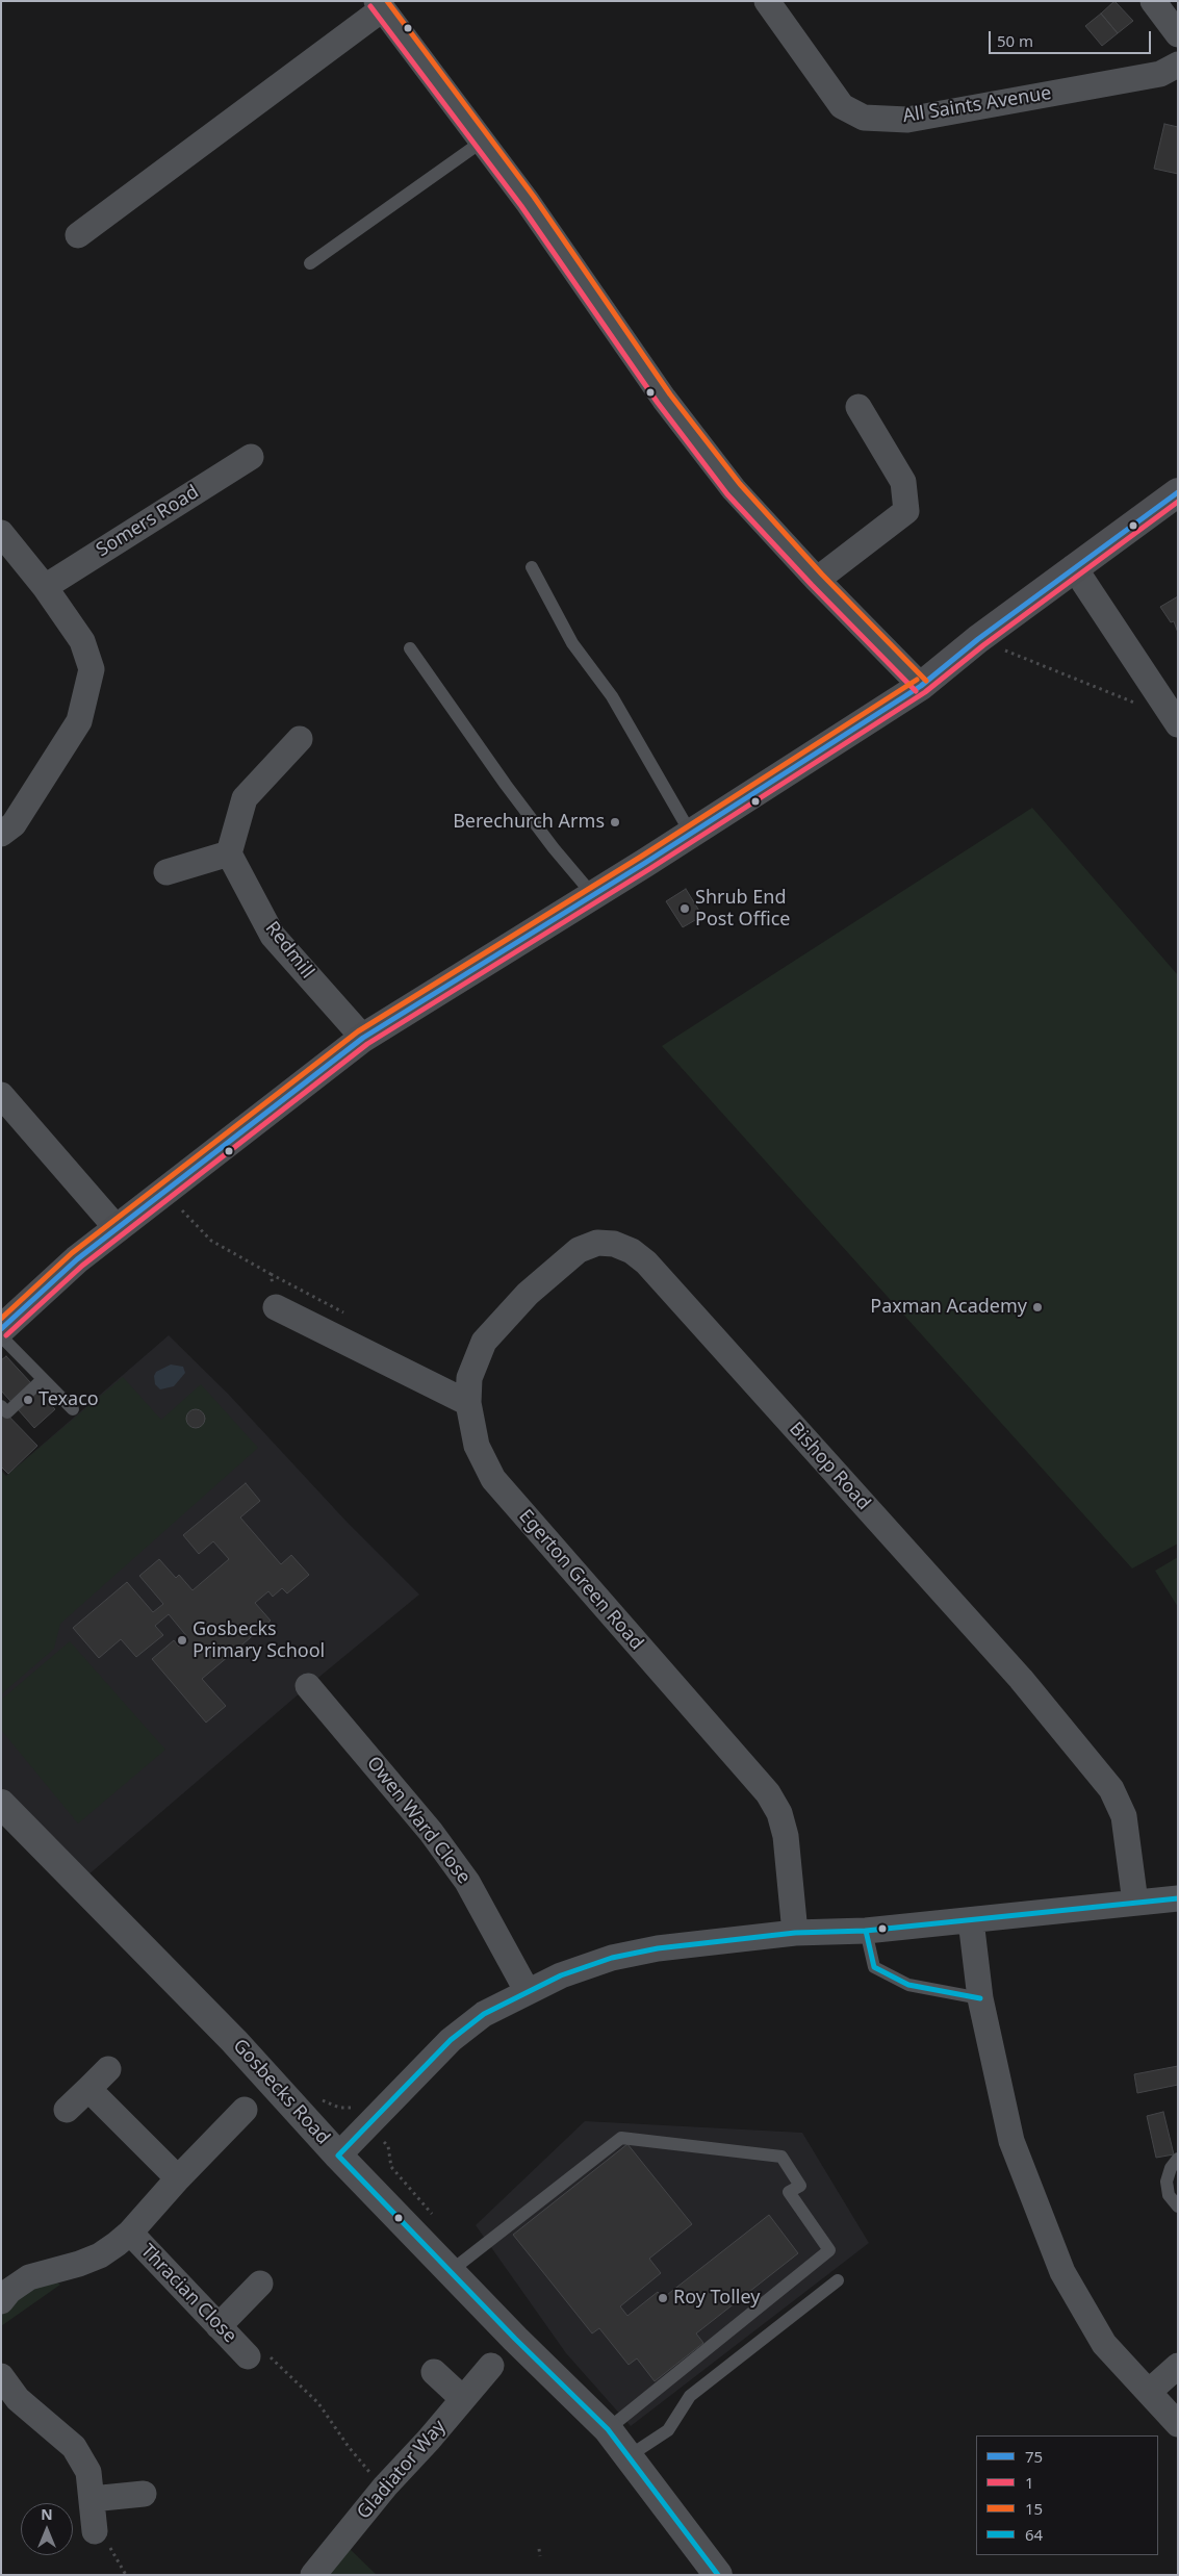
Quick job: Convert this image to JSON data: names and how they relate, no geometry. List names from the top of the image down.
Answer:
{
  "streets": {
    "street": [
      "All Saints Avenue",
      "Somers Road",
      "Redmill",
      "Bishop Road",
      "Egerton Green Road",
      "Owen Ward Close",
      "Gosbecks Road",
      "Thracian Close",
      "Gladiator Way"
    ]
  },
  "crossings": [
    ["Bishop Road", "Egerton Green Road"]
  ],
  "places": [
    "Berechurch Arms",
    "Shrub End Post Office",
    "Paxman Academy",
    "Texaco",
    "Gosbecks Primary School",
    "Roy Tolley"
  ],
  "lines": [
    "transit line 15",
    "transit line 1",
    "transit line 75",
    "transit line 64"
  ],
  "legend": [
    "75",
    "1",
    "15",
    "64"
  ],
  "scale_bar": "50 m",
  "north": "top"
}
